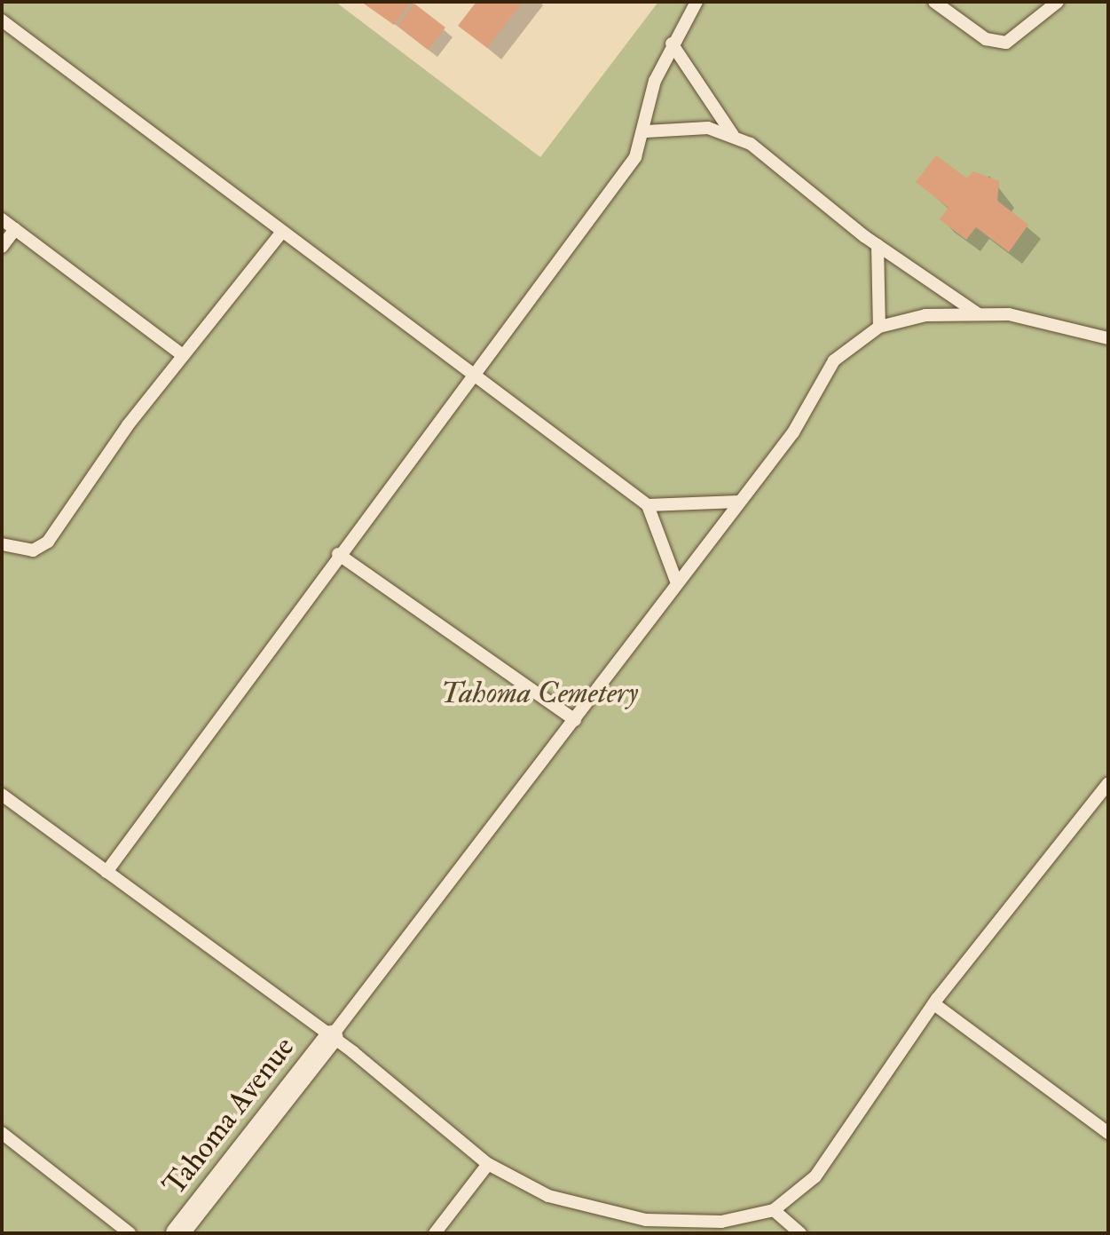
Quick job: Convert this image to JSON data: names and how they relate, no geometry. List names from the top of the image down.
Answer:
{
  "streets": {
    "street": ["Tahoma Avenue"]
  },
  "parks": ["Tahoma Cemetery"]
}
